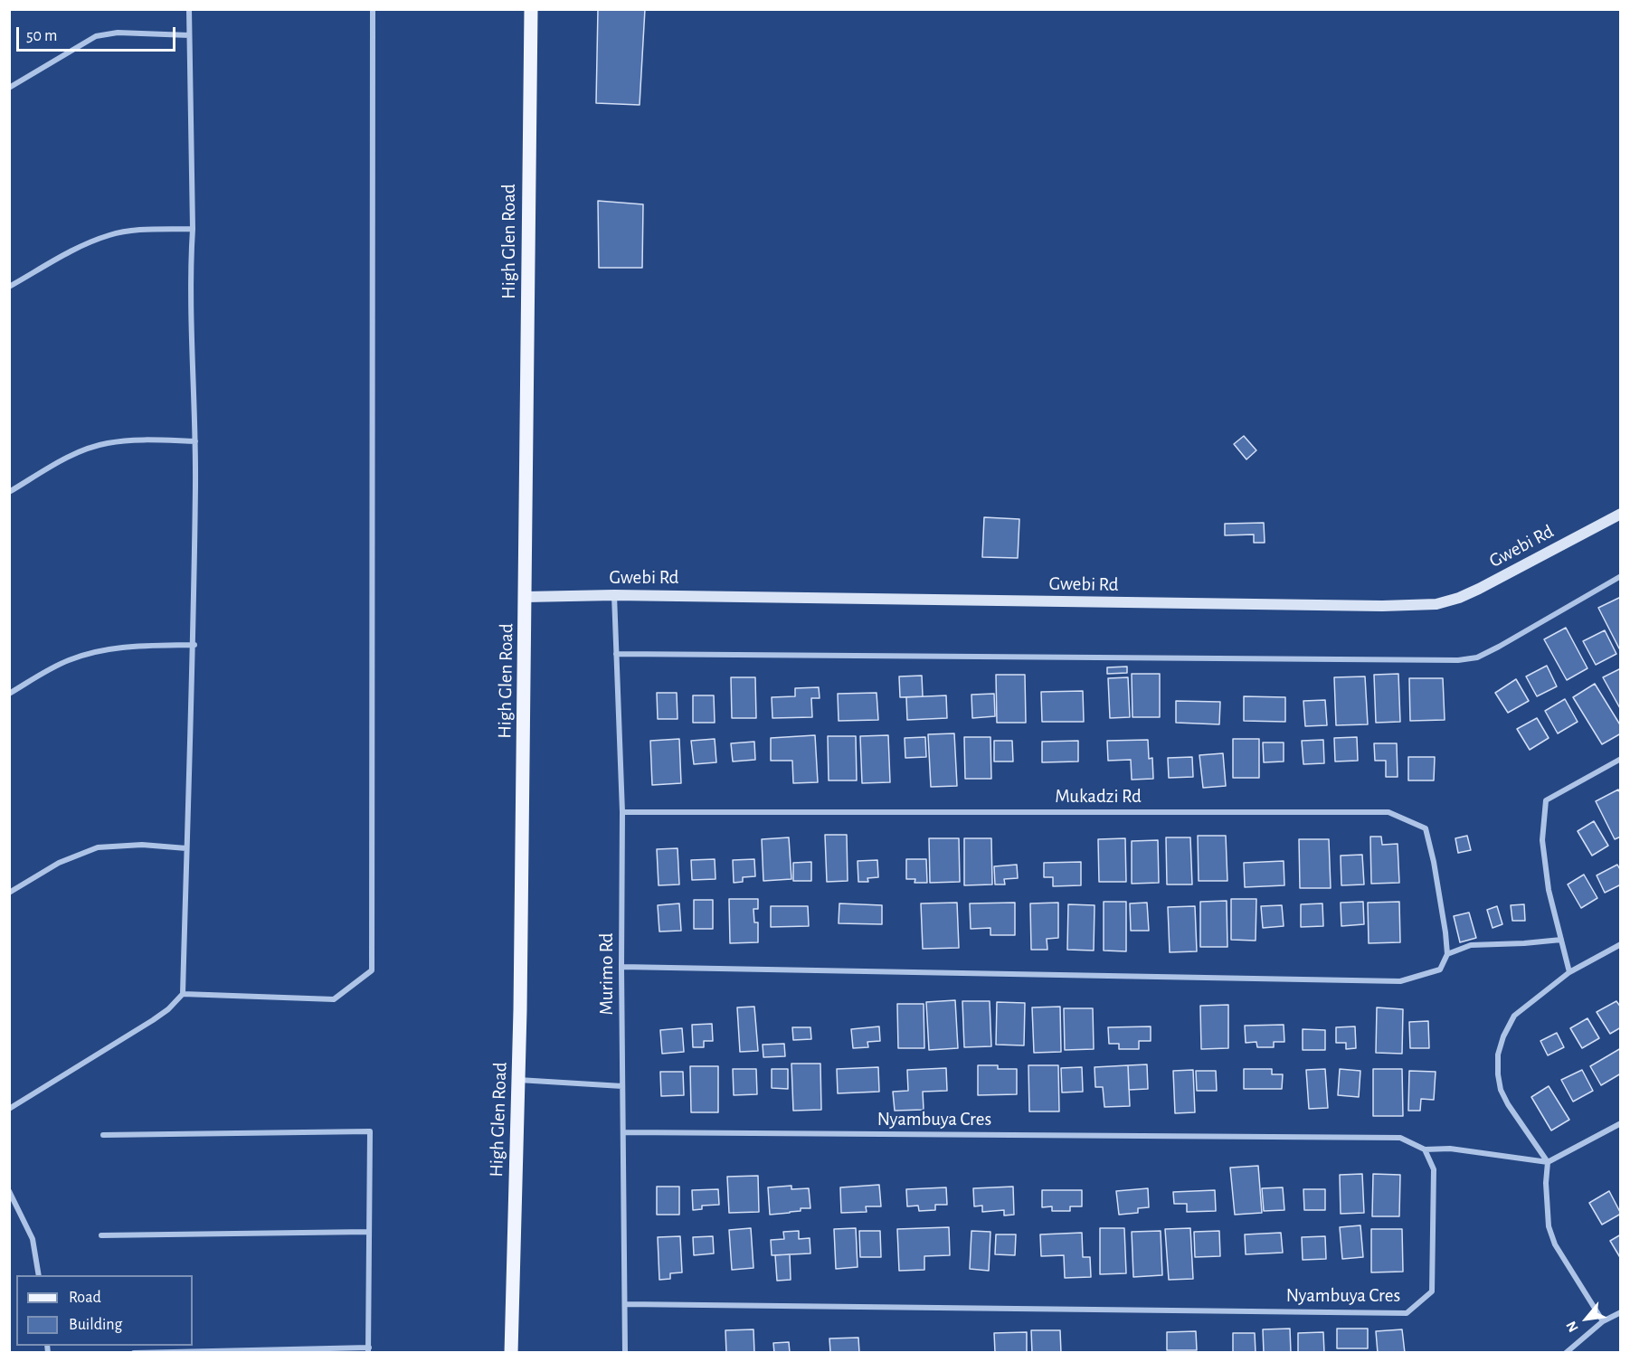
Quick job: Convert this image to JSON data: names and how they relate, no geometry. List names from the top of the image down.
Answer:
{
  "streets": {
    "main road": ["High Glen Road"],
    "street": [
      "Gwebi Rd",
      "Mukadzi Rd",
      "Murimo Rd",
      "Nyambuya Cres"
    ]
  },
  "crossings": [
    ["High Glen Road", "Gwebi Rd"],
    ["Gwebi Rd", "Murimo Rd"],
    ["Mukadzi Rd", "Murimo Rd"],
    ["Murimo Rd", "Nyambuya Cres"]
  ],
  "legend": ["Road", "Building"],
  "scale_bar": "50 m",
  "north": "bottom left"
}
